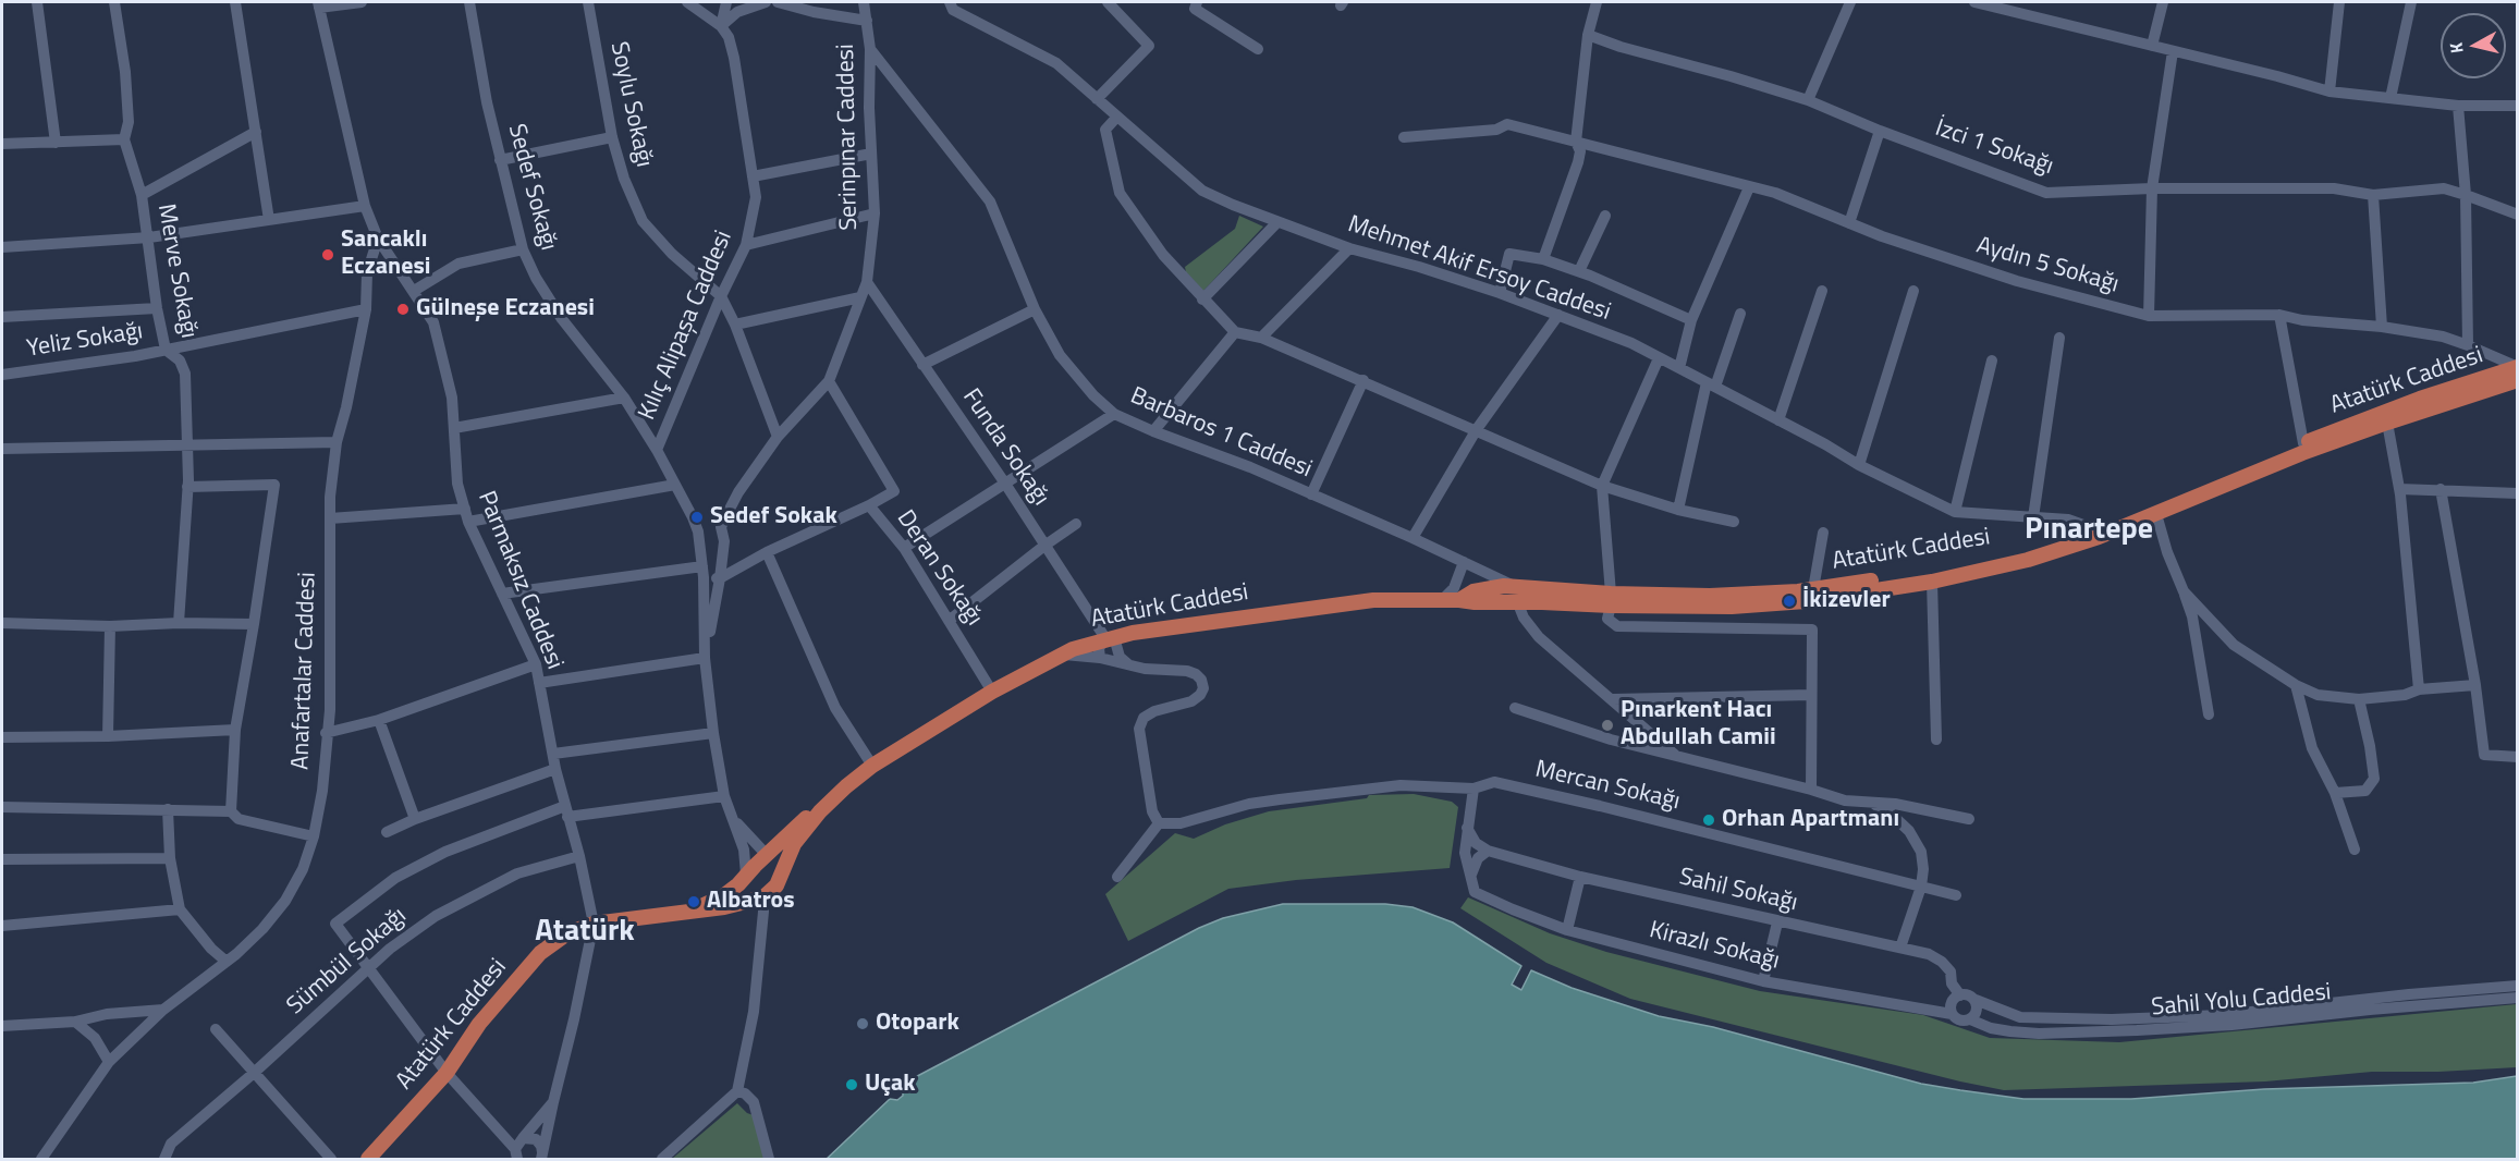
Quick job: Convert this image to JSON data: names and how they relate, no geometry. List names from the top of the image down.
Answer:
{
  "streets": {
    "main road": ["Atatürk Caddesi"],
    "street": [
      "Soylu Sokağı",
      "Serinpınar Caddesi",
      "İzci 1 Sokağı",
      "Sedef Sokağı",
      "Aydın 5 Sokağı",
      "Mehmet Akif Ersoy Caddesi",
      "Merve Sokağı",
      "Kılıç Alipaşa Caddesi",
      "Yeliz Sokağı",
      "Barbaros 1 Caddesi",
      "Funda Sokağı",
      "Deran Sokağı",
      "Parmaksız Caddesi",
      "Anafartalar Caddesi",
      "Mercan Sokağı",
      "Sahil Sokağı",
      "Kirazlı Sokağı",
      "Sümbül Sokağı",
      "Sahil Yolu Caddesi"
    ]
  },
  "crossings": [
    ["Soylu Sokağı", "Kılıç Alipaşa Caddesi"],
    ["Serinpınar Caddesi", "Sedef Sokağı"],
    ["Serinpınar Caddesi", "Barbaros 1 Caddesi"],
    ["Serinpınar Caddesi", "Funda Sokağı"],
    ["Serinpınar Caddesi", "Deran Sokağı"],
    ["Sedef Sokağı", "Kılıç Alipaşa Caddesi"],
    ["Aydın 5 Sokağı", "Atatürk Caddesi"],
    ["Mehmet Akif Ersoy Caddesi", "Atatürk Caddesi"],
    ["Merve Sokağı", "Yeliz Sokağı"],
    ["Yeliz Sokağı", "Anafartalar Caddesi"],
    ["Atatürk Caddesi", "Barbaros 1 Caddesi"],
    ["Atatürk Caddesi", "Funda Sokağı"],
    ["Atatürk Caddesi", "Deran Sokağı"],
    ["Atatürk Caddesi", "Parmaksız Caddesi"],
    ["Parmaksız Caddesi", "Anafartalar Caddesi"],
    ["Parmaksız Caddesi", "Sümbül Sokağı"],
    ["Sahil Sokağı", "Kirazlı Sokağı"],
    ["Sahil Sokağı", "Sahil Yolu Caddesi"],
    ["Kirazlı Sokağı", "Sahil Yolu Caddesi"]
  ],
  "districts": ["Pınartepe", "Atatürk"],
  "places": [
    "Sancaklı Eczanesi",
    "Gülneşe Eczanesi",
    "Sedef Sokak",
    "İkizevler",
    "Pınarkent Hacı Abdullah Camii",
    "Orhan Apartmanı",
    "Albatros",
    "Otopark",
    "Uçak"
  ],
  "north": "left"
}
